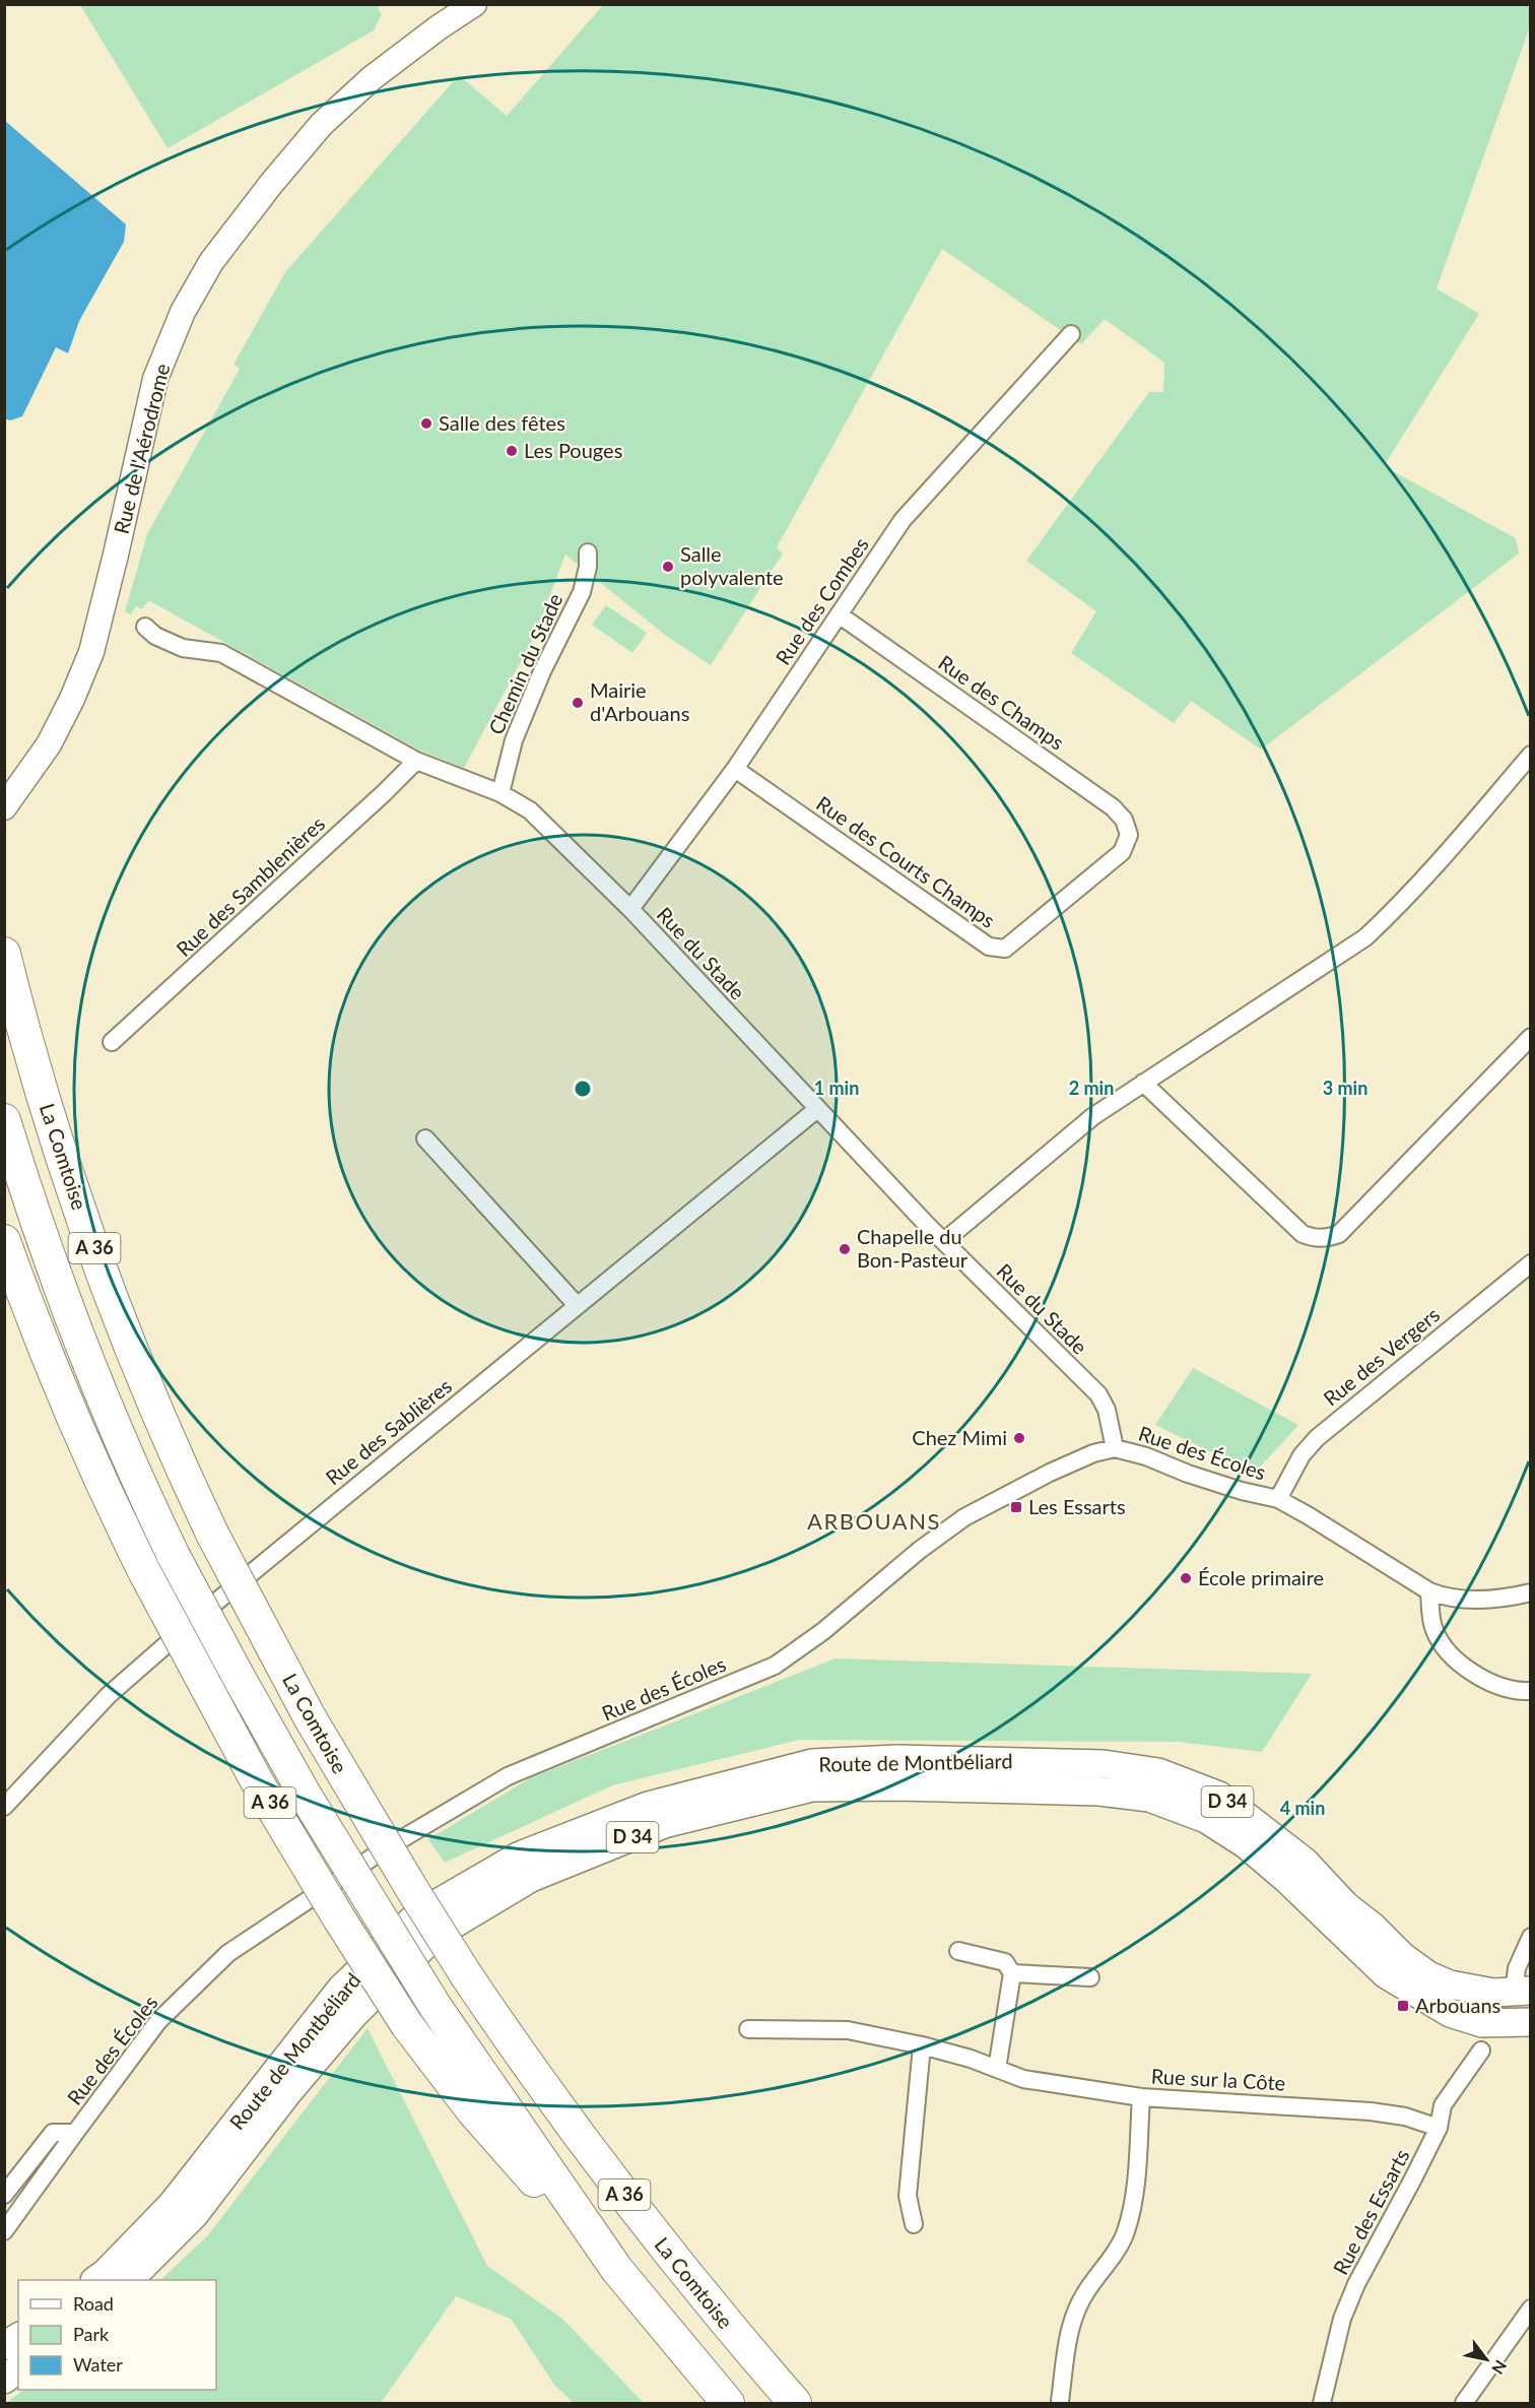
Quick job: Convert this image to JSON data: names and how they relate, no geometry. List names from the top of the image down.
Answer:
{
  "streets": {
    "highway": ["La Comtoise", "A 36"],
    "main road": ["Route de Montbéliard", "D 34"],
    "street": [
      "Rue de l'Aérodrome",
      "Rue des Combes",
      "Chemin du Stade",
      "Rue des Champs",
      "Rue des Courts Champs",
      "Rue des Samblenières",
      "Rue du Stade",
      "Rue des Vergers",
      "Rue des Sablières",
      "Rue des Écoles",
      "Rue sur la Côte",
      "Rue des Essarts"
    ]
  },
  "crossings": [
    ["Rue des Combes", "Rue des Champs"],
    ["Rue des Combes", "Rue des Courts Champs"],
    ["Rue des Combes", "Rue du Stade"],
    ["Chemin du Stade", "Rue du Stade"],
    ["Rue des Champs", "Rue des Courts Champs"],
    ["Rue des Samblenières", "Rue du Stade"],
    ["Rue du Stade", "Rue des Sablières"],
    ["Rue du Stade", "Rue des Écoles"],
    ["Rue des Vergers", "Rue des Écoles"],
    ["Rue sur la Côte", "Rue des Essarts"]
  ],
  "districts": ["ARBOUANS"],
  "places": {
    "other": [
      "Salle des fêtes",
      "Les Pouges",
      "Salle polyvalente",
      "Mairie d'Arbouans",
      "Chapelle du Bon-Pasteur",
      "Chez Mimi",
      "École primaire"
    ],
    "transit": ["Les Essarts", "Arbouans"]
  },
  "legend": ["Road", "Park", "Water"],
  "north": "bottom right",
  "rings": [
    "1 min",
    "2 min",
    "3 min",
    "4 min"
  ]
}
